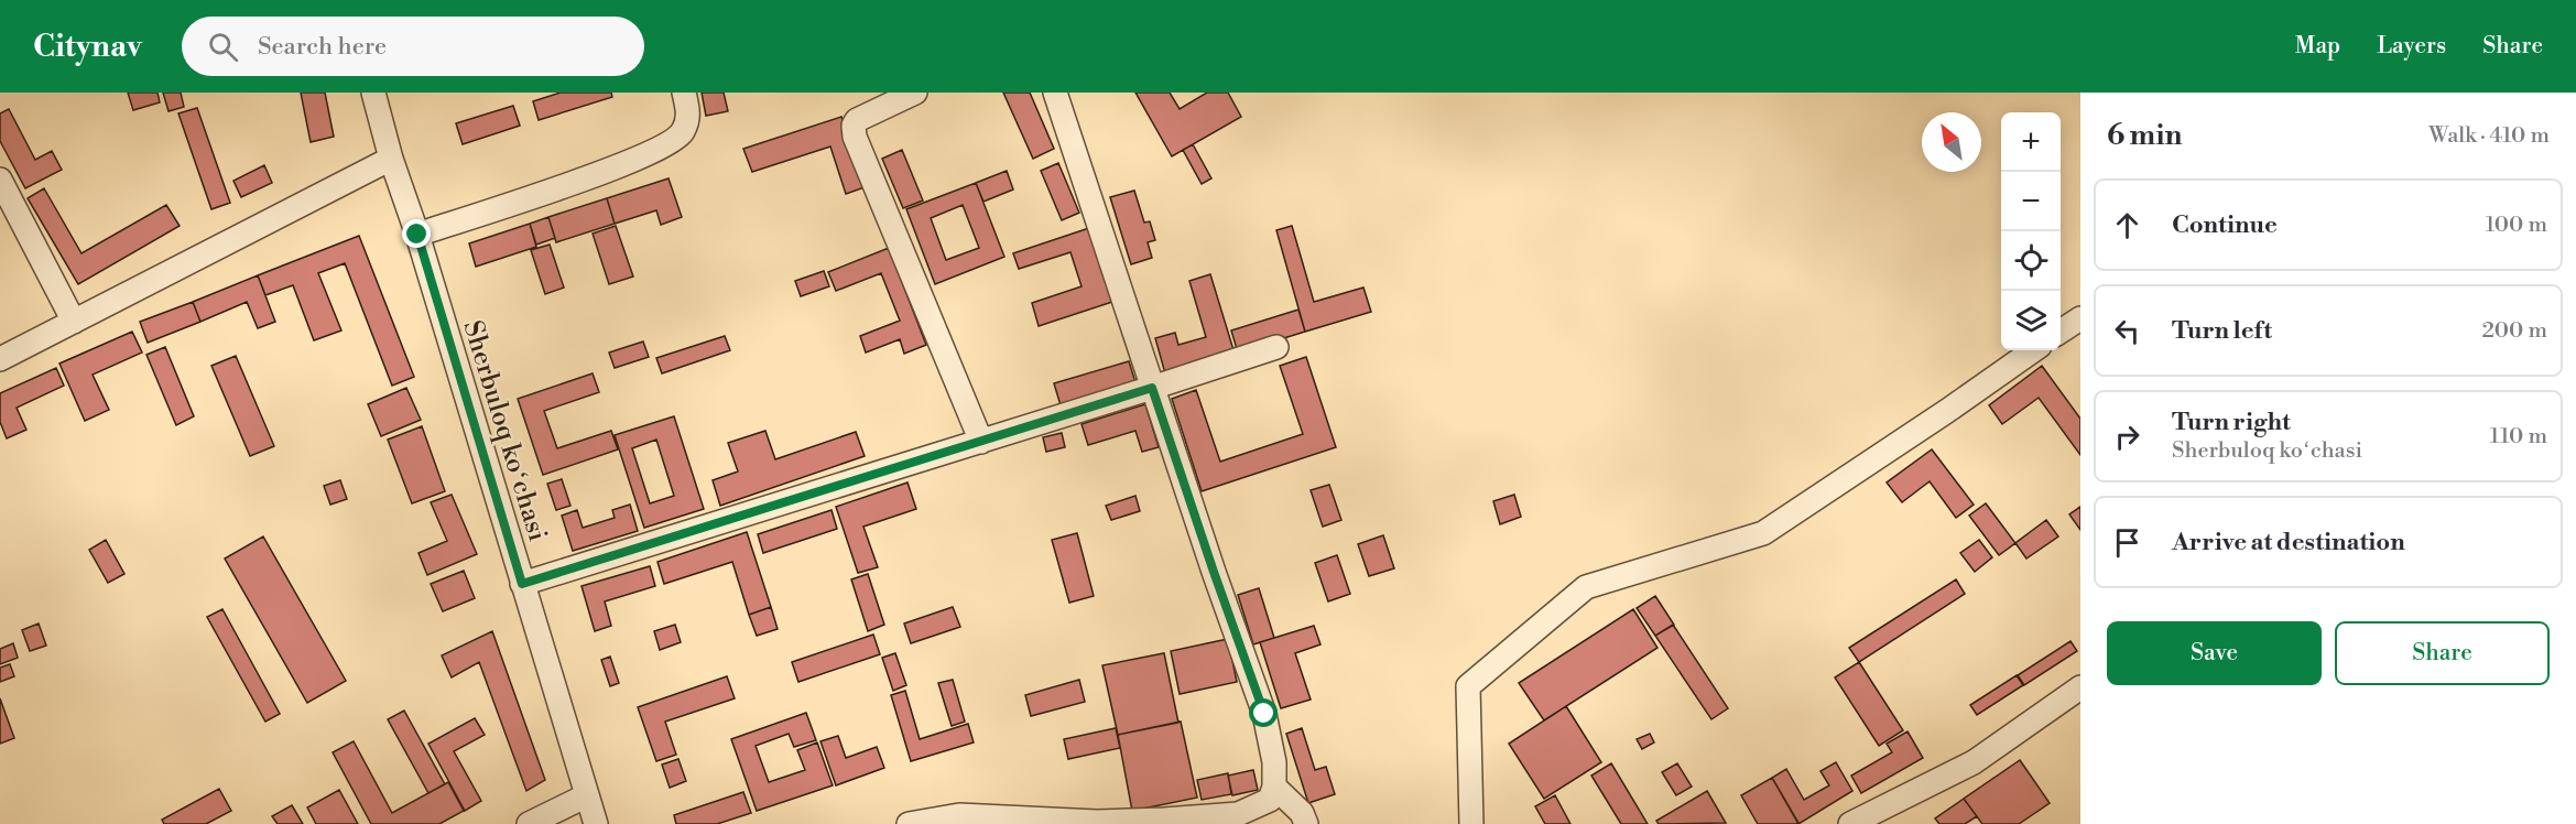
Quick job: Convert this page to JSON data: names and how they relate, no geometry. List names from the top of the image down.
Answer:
{
  "streets": {
    "street": ["Sherbuloq koʻchasi"]
  },
  "north": "top left",
  "page": {
    "header": "Citynav",
    "search": "Search here",
    "nav": ["Map", "Layers", "Share"],
    "heading": ["6 min", "Walk · 410 m"],
    "map_buttons": ["+", "−"],
    "list": [
      ["Continue", "100 m"],
      ["Turn left", "200 m"],
      ["Turn right", "Sherbuloq koʻchasi", "110 m"],
      "Arrive at destination"
    ],
    "buttons": ["Save", "Share"]
  }
}
